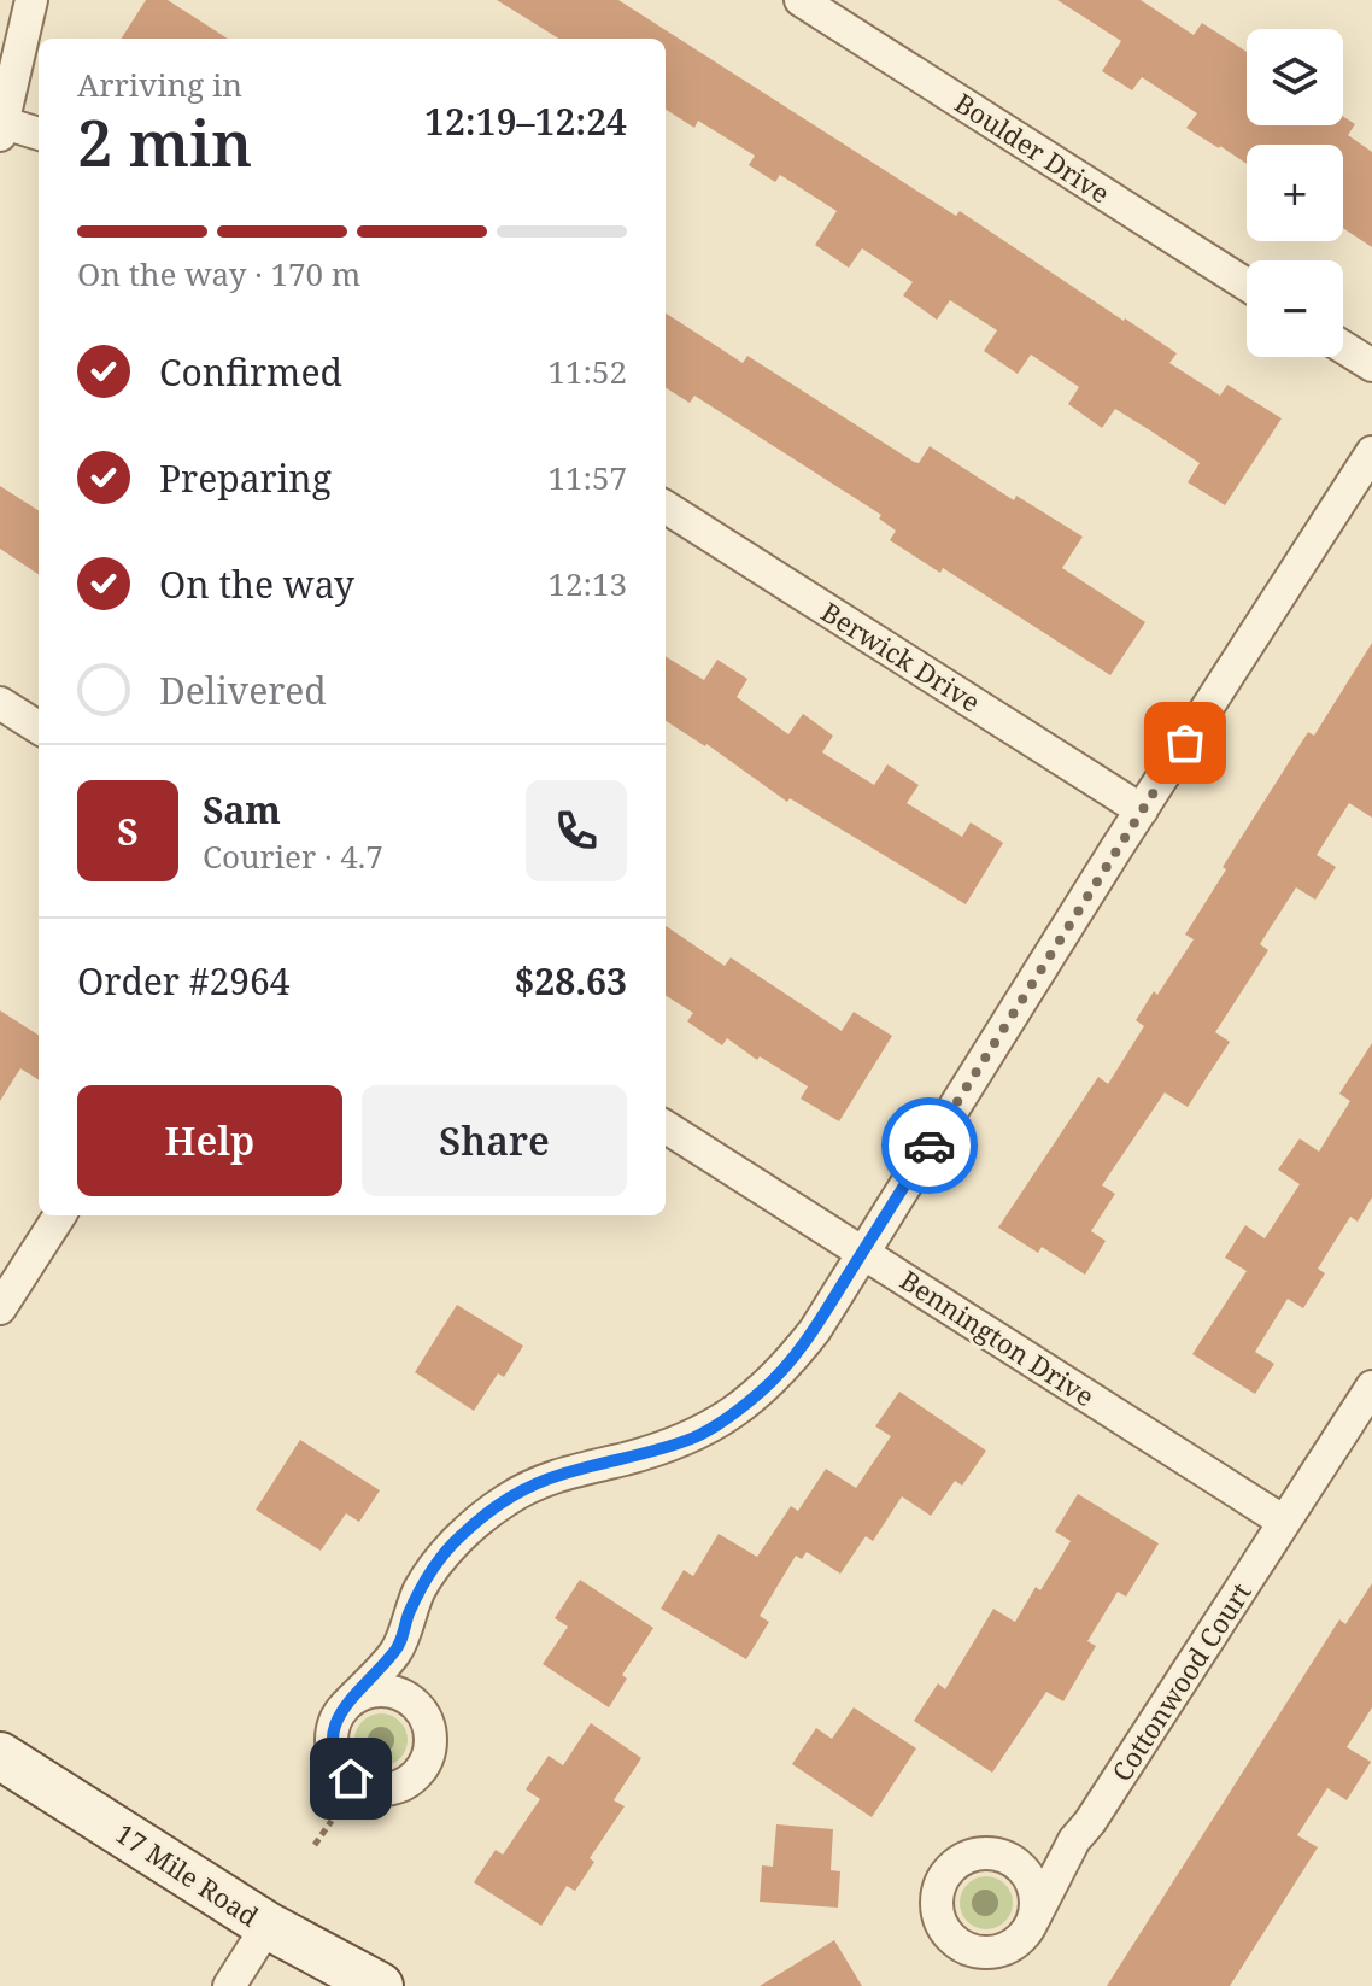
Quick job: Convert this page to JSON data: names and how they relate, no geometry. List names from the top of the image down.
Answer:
{
  "streets": {
    "main road": ["17 Mile Road"],
    "street": [
      "Boulder Drive",
      "Berwick Drive",
      "Bennington Drive",
      "Cottonwood Court"
    ]
  },
  "crossings": [
    ["Bennington Drive", "Cottonwood Court"]
  ],
  "page": {
    "map_buttons": ["+", "−"],
    "heading": ["2 min", "Arriving in", "12:19–12:24"],
    "panel": [
      "Sam",
      "Courier · 4.7",
      "Order #2964",
      "$28.63"
    ],
    "bar": "On the way · 170 m",
    "list": [
      ["Confirmed", "11:52"],
      ["Preparing", "11:57"],
      ["On the way", "12:13"],
      "Delivered"
    ],
    "round": "S",
    "buttons": ["Help", "Share"]
  }
}
